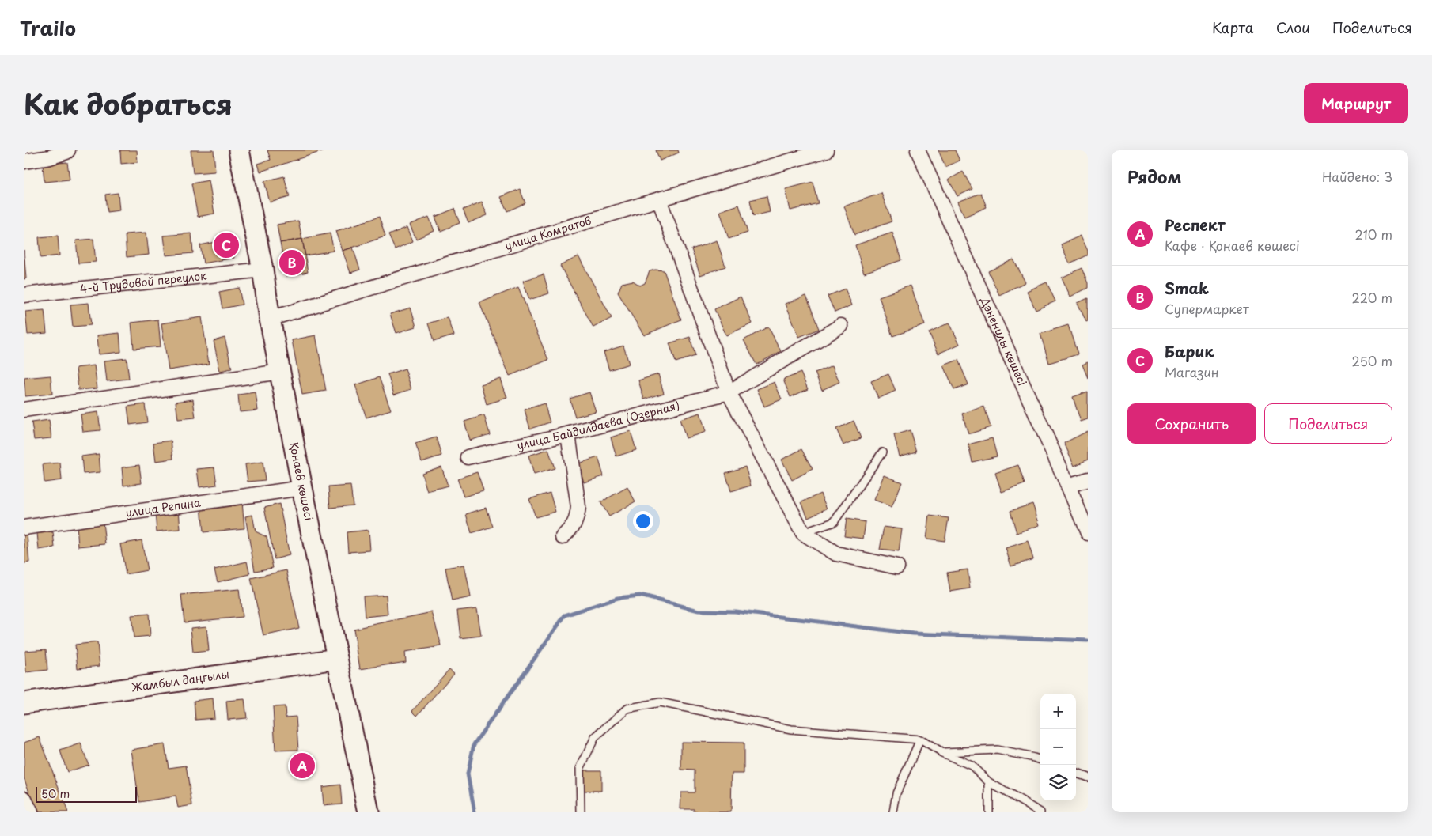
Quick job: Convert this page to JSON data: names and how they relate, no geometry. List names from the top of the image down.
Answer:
{
  "streets": {
    "main road": ["Қонаев көшесі", "Жамбыл даңғылы"],
    "street": [
      "улица Комратов",
      "4-й Трудовой переулок",
      "Дәненұлы көшесі",
      "улица Байдилдаева (Озерная)",
      "улица Репина"
    ]
  },
  "crossings": [
    ["улица Комратов", "Қонаев көшесі"],
    ["4-й Трудовой переулок", "Қонаев көшесі"],
    ["Қонаев көшесі", "улица Репина"],
    ["Қонаев көшесі", "Жамбыл даңғылы"]
  ],
  "scale_bar": "50 m",
  "page": {
    "header": "Trailo",
    "nav": ["Карта", "Слои", "Поделиться"],
    "title": "Как добраться",
    "buttons": [
      "Маршрут",
      ["Сохранить", "Поделиться"]
    ],
    "heading": ["Рядом", "Найдено: 3"],
    "list": [
      {
        "mark": "A",
        "name": "Респект",
        "note": "Кафе · Қонаев көшесі",
        "value": "210 m"
      },
      {
        "mark": "B",
        "name": "Smak",
        "note": "Супермаркет",
        "value": "220 m"
      },
      {
        "mark": "C",
        "name": "Барик",
        "note": "Магазин",
        "value": "250 m"
      }
    ],
    "pins": ["C", "B", "A"],
    "map_buttons": ["+", "−"],
    "scale": "50 m"
  }
}
